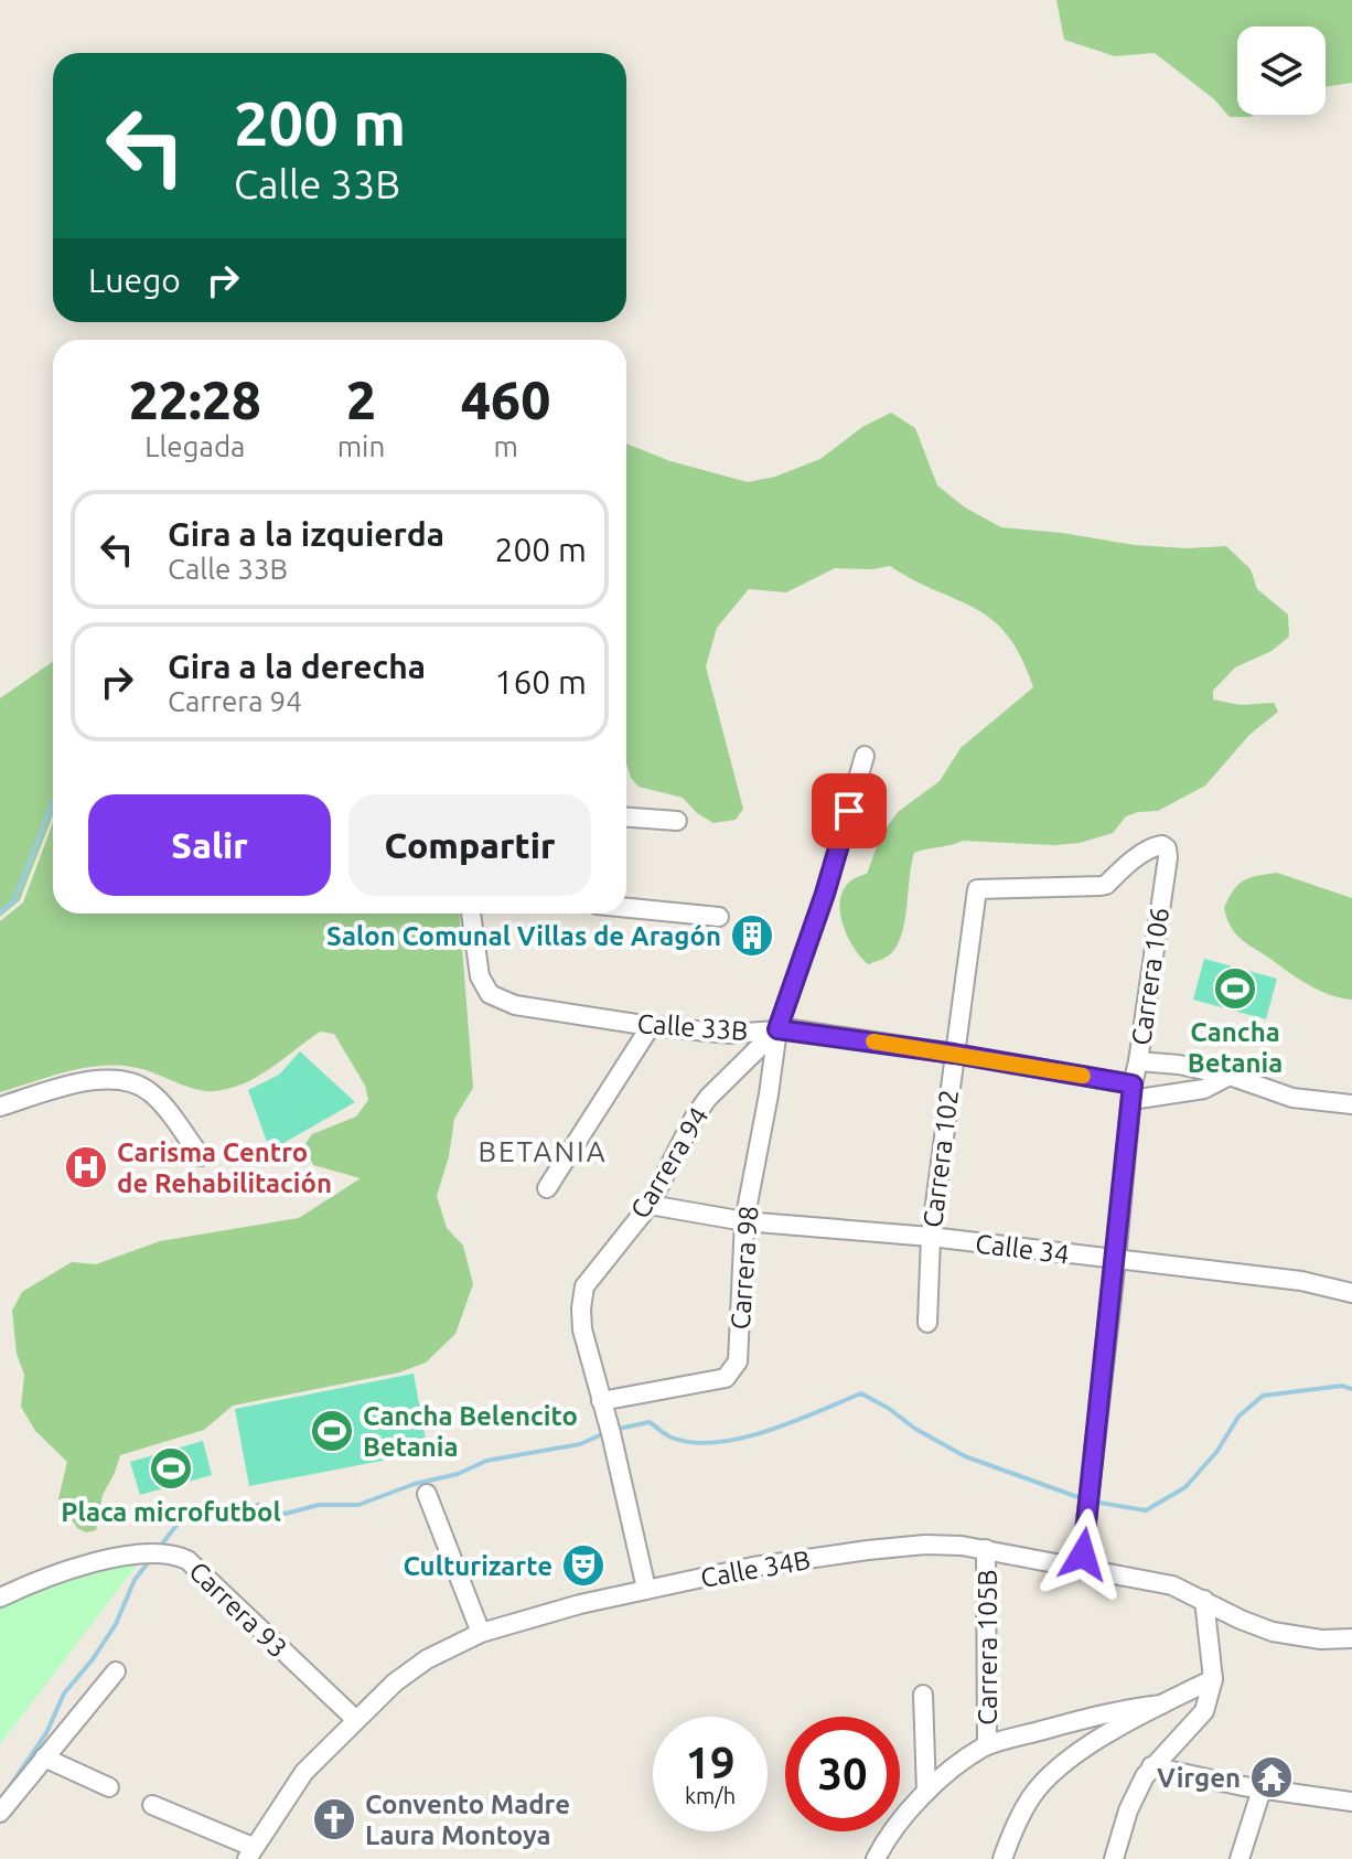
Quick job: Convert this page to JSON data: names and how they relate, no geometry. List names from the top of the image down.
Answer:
{
  "streets": {
    "street": [
      "Carrera 106",
      "Calle 33B",
      "Carrera 102",
      "Carrera 94",
      "Calle 34",
      "Carrera 98",
      "Calle 34B",
      "Carrera 93",
      "Carrera 105B"
    ]
  },
  "crossings": [
    ["Carrera 106", "Calle 33B"],
    ["Carrera 106", "Carrera 102"],
    ["Carrera 106", "Calle 34"],
    ["Carrera 106", "Calle 34B"],
    ["Calle 33B", "Carrera 102"],
    ["Calle 33B", "Carrera 94"],
    ["Calle 33B", "Carrera 98"],
    ["Carrera 102", "Calle 34"],
    ["Carrera 94", "Calle 34"],
    ["Carrera 94", "Carrera 98"],
    ["Carrera 94", "Calle 34B"],
    ["Calle 34", "Carrera 98"],
    ["Calle 34B", "Carrera 93"],
    ["Calle 34B", "Carrera 105B"]
  ],
  "districts": ["BETANIA"],
  "places": {
    "building": ["Salon Comunal Villas de Aragón"],
    "sports": ["Cancha Betania", "Cancha Belencito Betania", "Placa microfutbol"],
    "hospital": ["Carisma Centro de Rehabilitación"],
    "theatre": ["Culturizarte"],
    "temple": ["Virgen"],
    "church": ["Convento Madre Laura Montoya"]
  },
  "page": {
    "turn": ["200 m", "Calle 33B"],
    "then": "Luego",
    "eta": [
      "22:28",
      "Llegada",
      "2",
      "min",
      "460",
      "m"
    ],
    "list": [
      {
        "name": "Gira a la izquierda",
        "note": "Calle 33B",
        "value": "200 m"
      },
      {
        "name": "Gira a la derecha",
        "note": "Carrera 94",
        "value": "160 m"
      }
    ],
    "buttons": ["Salir", "Compartir"],
    "speed": "19 km/h",
    "limit": "30"
  }
}
